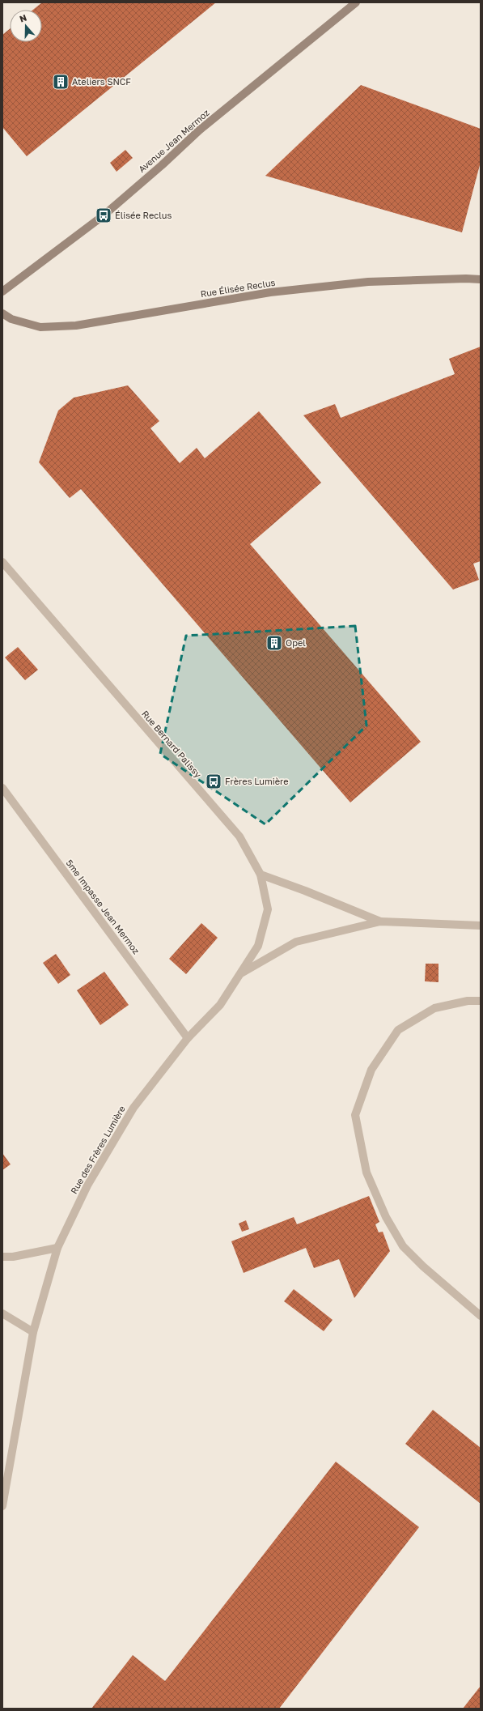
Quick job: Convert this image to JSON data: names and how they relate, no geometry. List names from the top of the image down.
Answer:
{
  "streets": {
    "street": [
      "Avenue Jean Mermoz",
      "Rue Élisée Reclus",
      "Rue Bernard Palissy",
      "5me Impasse Jean Mermoz",
      "Rue des Frères Lumière"
    ]
  },
  "crossings": [
    ["Rue Bernard Palissy", "Rue des Frères Lumière"],
    ["5me Impasse Jean Mermoz", "Rue des Frères Lumière"]
  ],
  "places": {
    "building": ["Ateliers SNCF", "Opel"],
    "bus stop": ["Élisée Reclus", "Frères Lumière"]
  },
  "north": "top"
}
